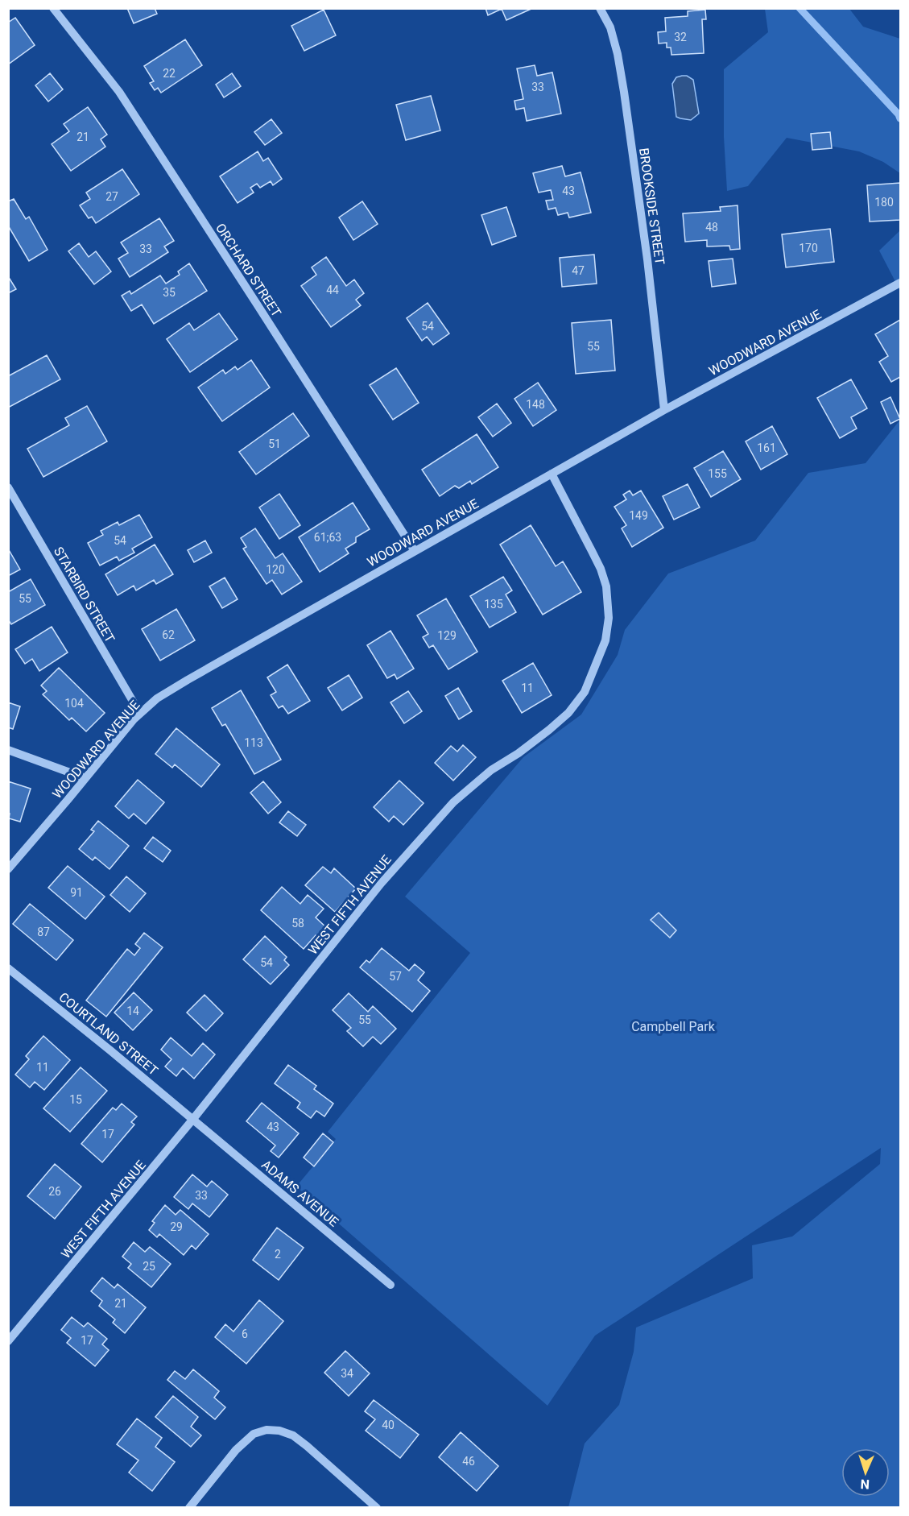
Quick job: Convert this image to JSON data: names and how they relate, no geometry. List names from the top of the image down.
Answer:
{
  "streets": {
    "street": [
      "BROOKSIDE STREET",
      "ORCHARD STREET",
      "WOODWARD AVENUE",
      "STARBIRD STREET",
      "WEST FIFTH AVENUE",
      "COURTLAND STREET",
      "ADAMS AVENUE"
    ]
  },
  "crossings": [
    ["BROOKSIDE STREET", "WOODWARD AVENUE"],
    ["ORCHARD STREET", "WOODWARD AVENUE"],
    ["WOODWARD AVENUE", "STARBIRD STREET"],
    ["WOODWARD AVENUE", "WEST FIFTH AVENUE"],
    ["WEST FIFTH AVENUE", "COURTLAND STREET"],
    ["WEST FIFTH AVENUE", "ADAMS AVENUE"],
    ["COURTLAND STREET", "ADAMS AVENUE"]
  ],
  "parks": ["Campbell Park"],
  "house_numbers": [
    "32",
    "22",
    "33",
    "21",
    "43",
    "27",
    "180",
    "48",
    "170",
    "33",
    "47",
    "44",
    "35",
    "54",
    "55",
    "148",
    "51",
    "161",
    "155",
    "149",
    "61;63",
    "54",
    "120",
    "55",
    "135",
    "62",
    "129",
    "11",
    "104",
    "113",
    "91",
    "58",
    "87",
    "54",
    "57",
    "14",
    "55",
    "11",
    "15",
    "43",
    "17",
    "26",
    "33",
    "29",
    "2",
    "25",
    "21",
    "6",
    "17",
    "34",
    "40",
    "46"
  ],
  "north": "bottom"
}
